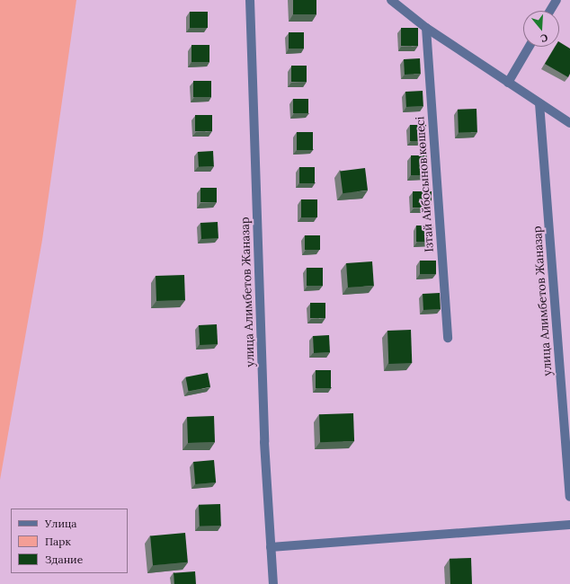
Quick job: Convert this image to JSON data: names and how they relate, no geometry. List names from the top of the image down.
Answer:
{
  "streets": {
    "street": ["Ізтай Айбосынов көшесі", "улица Алимбетов Жаназар"]
  },
  "legend": ["Улица", "Парк", "Здание"],
  "north": "bottom"
}
